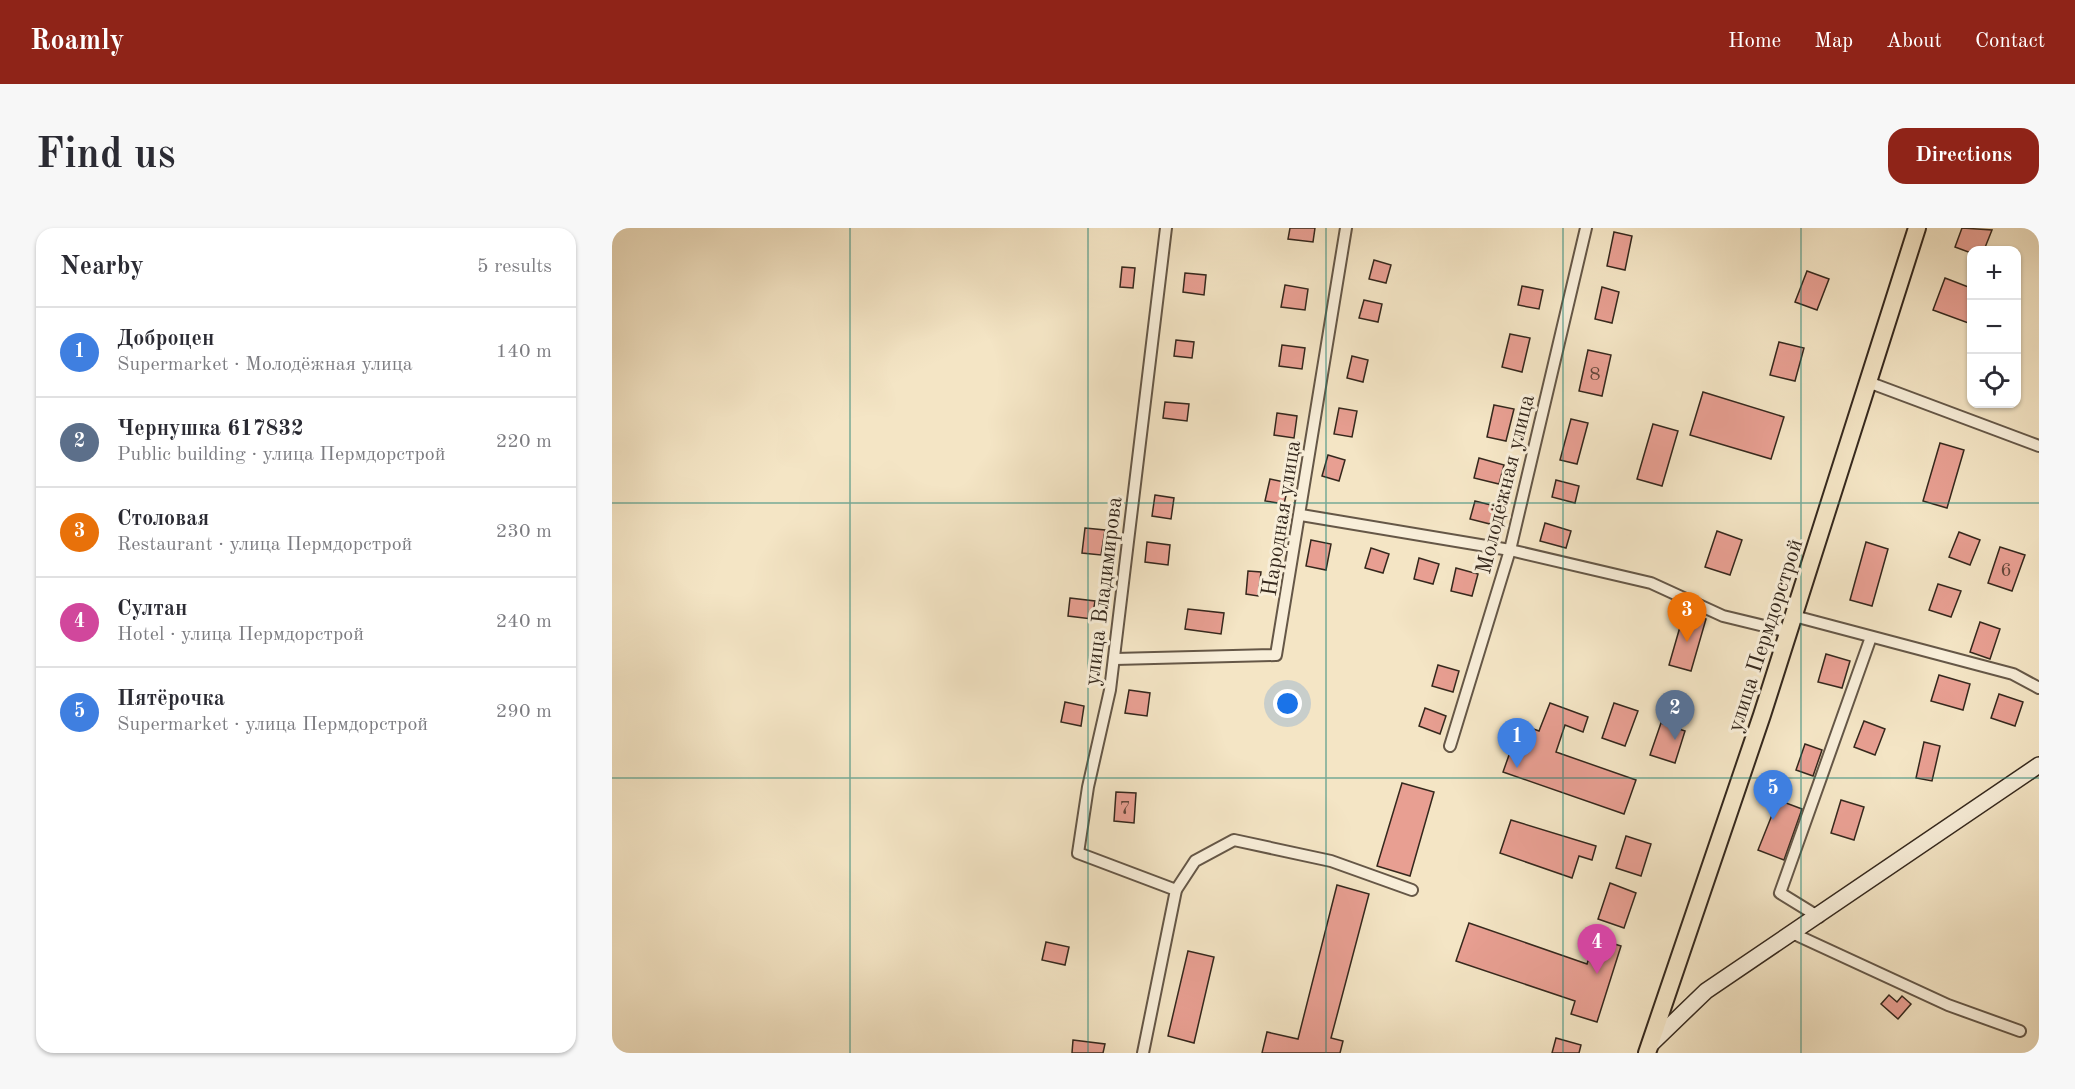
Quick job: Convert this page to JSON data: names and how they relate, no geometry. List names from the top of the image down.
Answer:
{
  "streets": {
    "main road": ["улица Пермдорстрой"],
    "street": ["Молодёжная улица", "Народная улица", "улица Владимирова"]
  },
  "crossings": [
    ["Народная улица", "улица Владимирова"]
  ],
  "house_numbers": ["8", "6", "7"],
  "page": {
    "header": "Roamly",
    "nav": [
      "Home",
      "Map",
      "About",
      "Contact"
    ],
    "buttons": "Directions",
    "title": "Find us",
    "heading": ["Nearby", "5 results"],
    "map_buttons": ["+", "−"],
    "list": [
      {
        "mark": "1",
        "name": "Доброцен",
        "note": "Supermarket · Молодёжная улица",
        "value": "140 m"
      },
      {
        "mark": "2",
        "name": "Чернушка 617832",
        "note": "Public building · улица Пермдорстрой",
        "value": "220 m"
      },
      {
        "mark": "3",
        "name": "Столовая",
        "note": "Restaurant · улица Пермдорстрой",
        "value": "230 m"
      },
      {
        "mark": "4",
        "name": "Султан",
        "note": "Hotel · улица Пермдорстрой",
        "value": "240 m"
      },
      {
        "mark": "5",
        "name": "Пятёрочка",
        "note": "Supermarket · улица Пермдорстрой",
        "value": "290 m"
      }
    ],
    "pins": [
      "3",
      "2",
      "1",
      "5",
      "4"
    ]
  }
}
